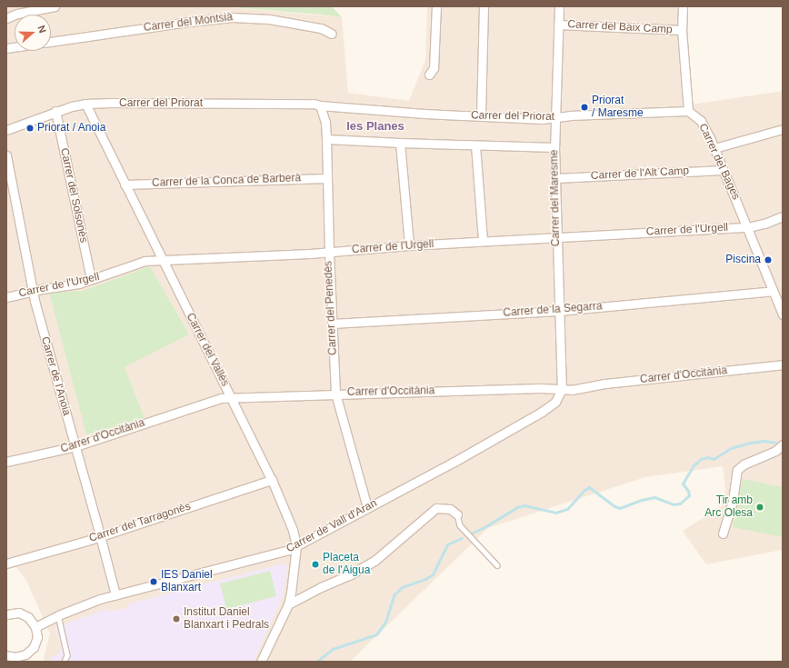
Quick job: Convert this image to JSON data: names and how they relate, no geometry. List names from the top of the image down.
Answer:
{
  "streets": {
    "street": [
      "Carrer del Montsià",
      "Carrer del Baix Camp",
      "Carrer del Priorat",
      "Carrer del Bages",
      "Carrer de l'Alt Camp",
      "Carrer de la Conca de Barberà",
      "Carrer del Solsonès",
      "Carrer del Maresme",
      "Carrer de l'Urgell",
      "Carrer del Penedès",
      "Carrer de la Segarra",
      "Carrer del Vallès",
      "Carrer d'Occitània",
      "Carrer de l'Anoia",
      "Carrer del Tarragonès",
      "Carrer de Vall d'Aran"
    ]
  },
  "crossings": [
    ["Carrer del Baix Camp", "Carrer del Maresme"],
    ["Carrer del Priorat", "Carrer del Bages"],
    ["Carrer del Priorat", "Carrer del Solsonès"],
    ["Carrer del Priorat", "Carrer del Maresme"],
    ["Carrer del Priorat", "Carrer del Penedès"],
    ["Carrer del Priorat", "Carrer del Vallès"],
    ["Carrer del Bages", "Carrer de l'Alt Camp"],
    ["Carrer del Bages", "Carrer de l'Urgell"],
    ["Carrer del Bages", "Carrer de la Segarra"],
    ["Carrer de l'Alt Camp", "Carrer del Maresme"],
    ["Carrer de la Conca de Barberà", "Carrer del Penedès"],
    ["Carrer de la Conca de Barberà", "Carrer del Vallès"],
    ["Carrer del Solsonès", "Carrer de l'Urgell"],
    ["Carrer del Maresme", "Carrer de l'Urgell"],
    ["Carrer del Maresme", "Carrer de la Segarra"],
    ["Carrer del Maresme", "Carrer d'Occitània"],
    ["Carrer del Maresme", "Carrer de Vall d'Aran"],
    ["Carrer de l'Urgell", "Carrer del Penedès"],
    ["Carrer de l'Urgell", "Carrer del Vallès"],
    ["Carrer de l'Urgell", "Carrer de l'Anoia"],
    ["Carrer del Penedès", "Carrer de la Segarra"],
    ["Carrer del Penedès", "Carrer d'Occitània"],
    ["Carrer del Penedès", "Carrer de Vall d'Aran"],
    ["Carrer del Vallès", "Carrer d'Occitània"],
    ["Carrer del Vallès", "Carrer del Tarragonès"],
    ["Carrer del Vallès", "Carrer de Vall d'Aran"],
    ["Carrer d'Occitània", "Carrer de l'Anoia"],
    ["Carrer d'Occitània", "Carrer de Vall d'Aran"],
    ["Carrer de l'Anoia", "Carrer del Tarragonès"],
    ["Carrer de l'Anoia", "Carrer de Vall d'Aran"]
  ],
  "districts": ["les Planes"],
  "places": [
    "Priorat / Maresme",
    "Priorat / Anoia",
    "Piscina",
    "Tir amb Arc Olesa",
    "Placeta de l'Aigua",
    "IES Daniel Blanxart",
    "Institut Daniel Blanxart i Pedrals"
  ],
  "north": "right"
}
